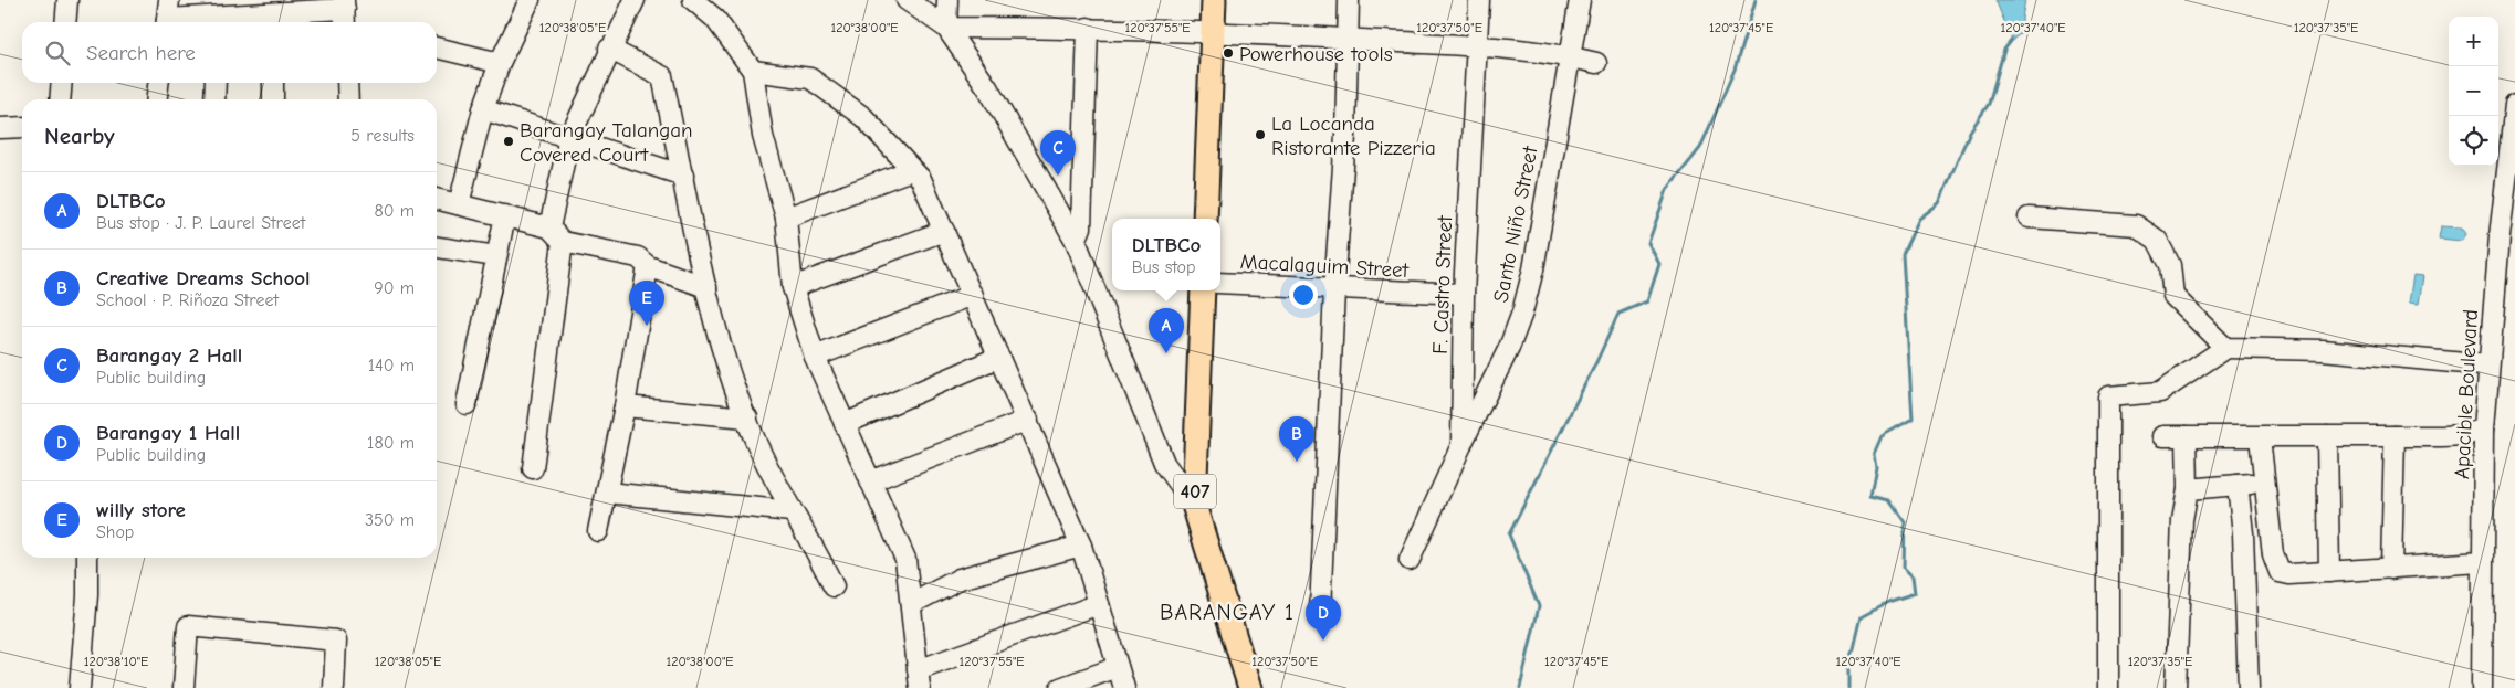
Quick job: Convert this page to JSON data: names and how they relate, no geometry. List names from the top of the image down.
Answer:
{
  "streets": {
    "main road": ["407"],
    "street": [
      "Santo Niño Street",
      "Macalaguim Street",
      "F. Castro Street",
      "Apacible Boulevard"
    ]
  },
  "crossings": [
    ["Santo Niño Street", "F. Castro Street"],
    ["Macalaguim Street", "F. Castro Street"]
  ],
  "districts": ["BARANGAY 1"],
  "places": ["Powerhouse tools", "La Locanda Ristorante Pizzeria", "Barangay Talangan Covered Court"],
  "page": {
    "map_buttons": ["+", "−"],
    "search": "Search here",
    "heading": ["Nearby", "5 results"],
    "pins": [
      "C",
      "E",
      "A",
      "B",
      "D"
    ],
    "list": [
      {
        "mark": "A",
        "name": "DLTBCo",
        "note": "Bus stop · J. P. Laurel Street",
        "value": "80 m"
      },
      {
        "mark": "B",
        "name": "Creative Dreams School",
        "note": "School · P. Riñoza Street",
        "value": "90 m"
      },
      {
        "mark": "C",
        "name": "Barangay 2 Hall",
        "note": "Public building",
        "value": "140 m"
      },
      {
        "mark": "D",
        "name": "Barangay 1 Hall",
        "note": "Public building",
        "value": "180 m"
      },
      {
        "mark": "E",
        "name": "willy store",
        "note": "Shop",
        "value": "350 m"
      }
    ],
    "popup": ["DLTBCo", "Bus stop"]
  },
  "coordinates": [
    "120°38'05\"E",
    "120°38'00\"E",
    "120°37'55\"E",
    "120°37'50\"E",
    "120°37'45\"E",
    "120°37'40\"E",
    "120°37'35\"E",
    "120°38'10\"E"
  ]
}
